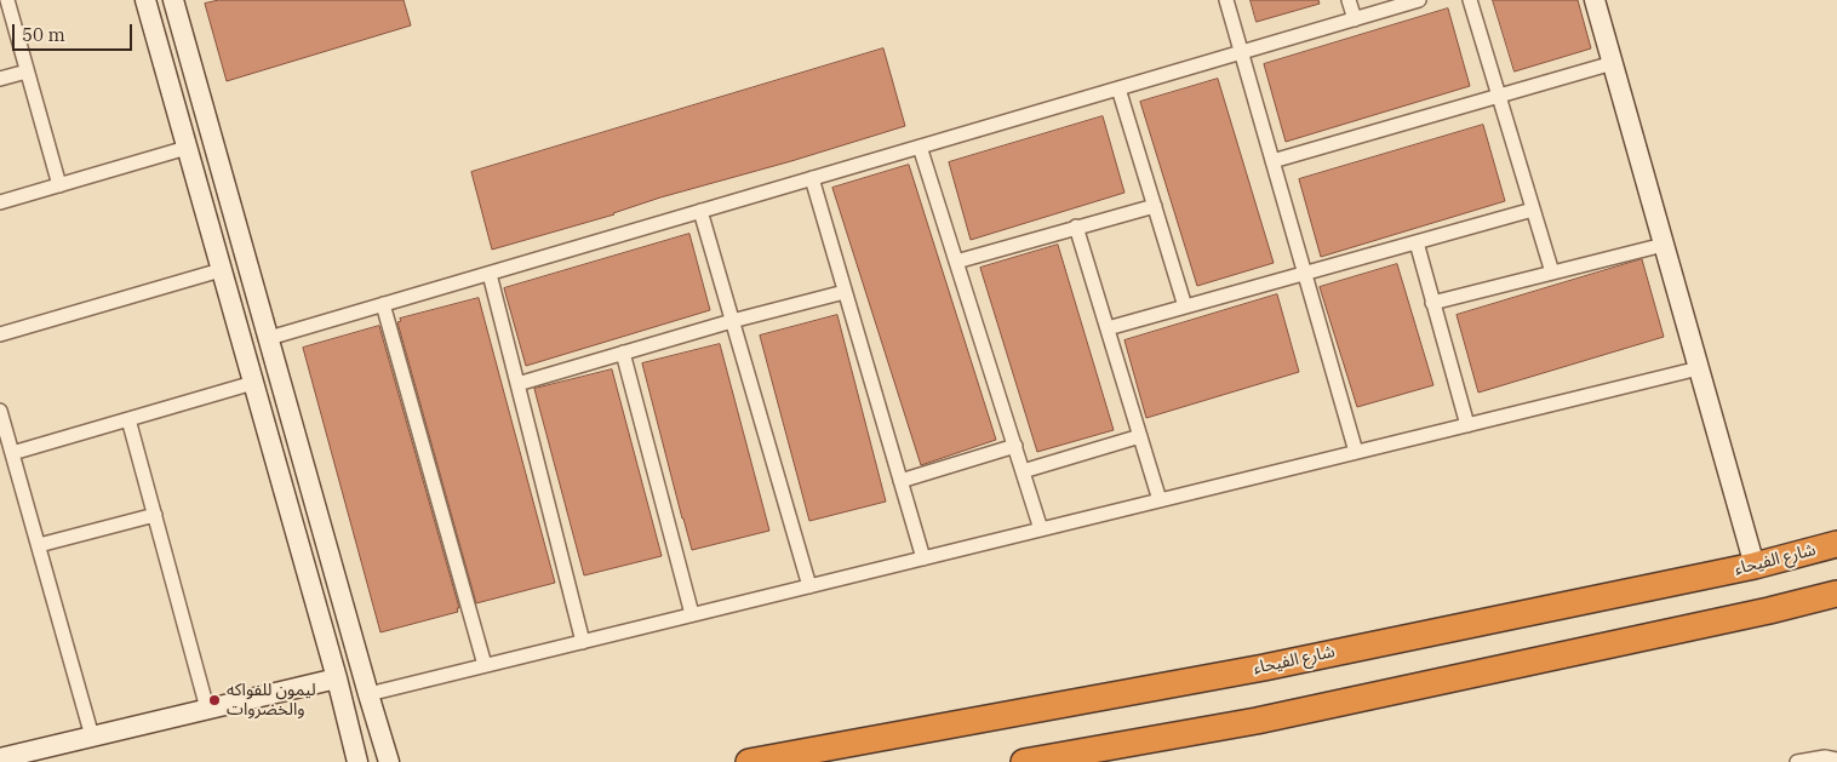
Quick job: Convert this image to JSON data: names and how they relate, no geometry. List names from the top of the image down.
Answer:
{
  "streets": {
    "highway": ["شارع الفيحاء"]
  },
  "places": ["ليمون للفواكه والخضروات"],
  "scale_bar": "50 m"
}
